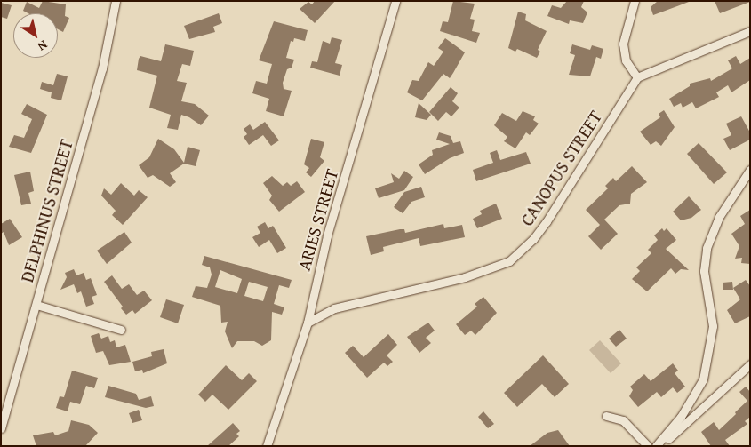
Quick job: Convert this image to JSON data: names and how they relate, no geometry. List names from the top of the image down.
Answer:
{
  "streets": {
    "street": ["CANOPUS STREET", "DELPHINUS STREET", "ARIES STREET"]
  },
  "crossings": [
    ["CANOPUS STREET", "ARIES STREET"]
  ],
  "north": "bottom right"
}
